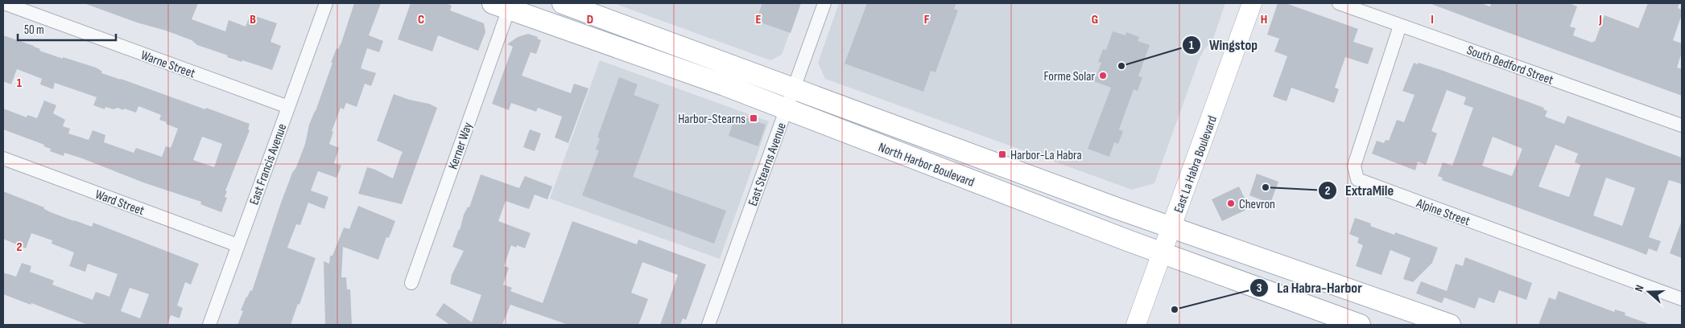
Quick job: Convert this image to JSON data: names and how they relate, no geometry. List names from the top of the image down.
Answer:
{
  "streets": {
    "main road": ["North Harbor Boulevard", "East La Habra Boulevard"],
    "street": [
      "Warne Street",
      "South Bedford Street",
      "Kerner Way",
      "East Francis Avenue",
      "East Stearns Avenue",
      "Ward Street",
      "Alpine Street"
    ]
  },
  "crossings": [
    ["Warne Street", "East Francis Avenue"],
    ["South Bedford Street", "Alpine Street"],
    ["Kerner Way", "North Harbor Boulevard"],
    ["East Francis Avenue", "Ward Street"],
    ["East Stearns Avenue", "North Harbor Boulevard"],
    ["North Harbor Boulevard", "East La Habra Boulevard"]
  ],
  "places": {
    "other": [
      "Wingstop",
      "Forme Solar",
      "ExtraMile",
      "Chevron",
      "La Habra-Harbor"
    ],
    "transit": ["Harbor-Stearns", "Harbor-La Habra"]
  },
  "scale_bar": "50 m",
  "north": "left",
  "grid": {
    "columns": [
      "B",
      "C",
      "D",
      "E",
      "F",
      "G",
      "H",
      "I",
      "J"
    ],
    "rows": ["1", "2"]
  }
}
